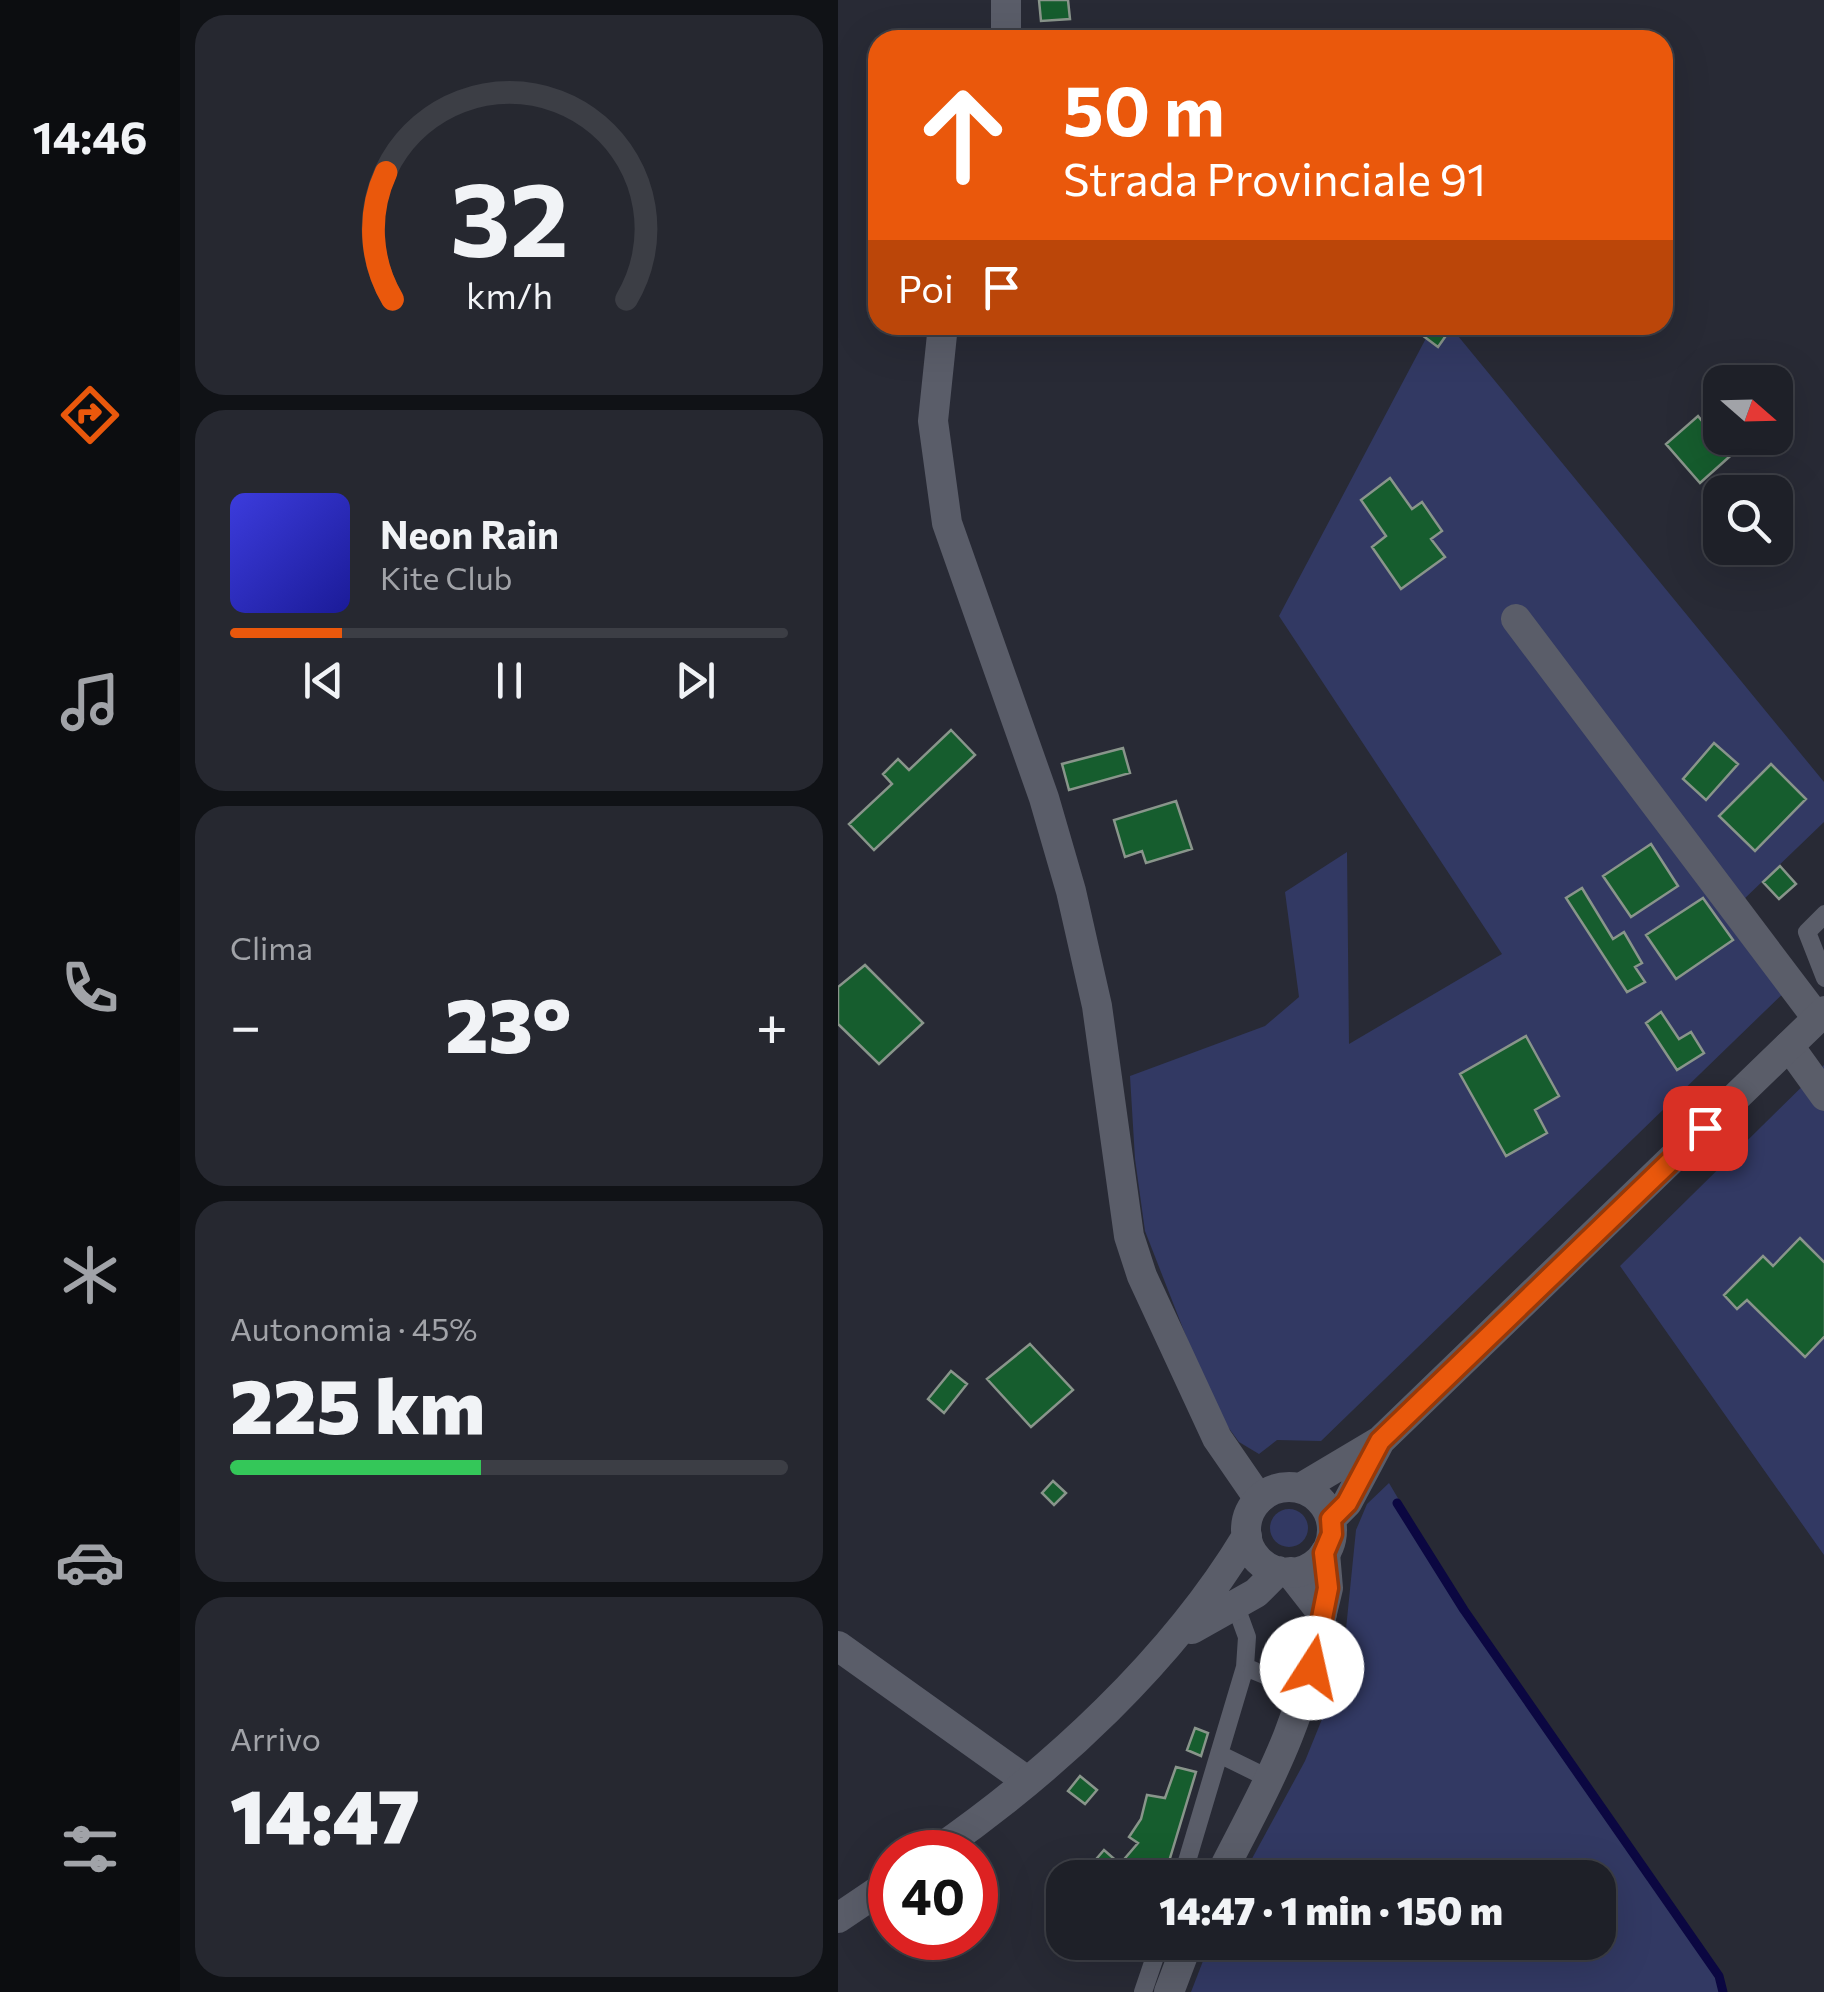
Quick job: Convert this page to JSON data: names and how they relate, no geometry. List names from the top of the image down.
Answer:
{
  "north": "right",
  "page": {
    "tabs": "14:46",
    "turn": ["50 m", "Strada Provinciale 91"],
    "then": "Poi",
    "song": ["Neon Rain", "Kite Club"],
    "tile": [
      "Clima",
      ["Autonomia · 45%", "225 km"],
      ["Arrivo", "14:47"]
    ],
    "heat": ["−", "23°", "+"],
    "limit": "40",
    "trip": "14:47 · 1 min · 150 m",
    "gauge": ["32", "km/h"]
  }
}
